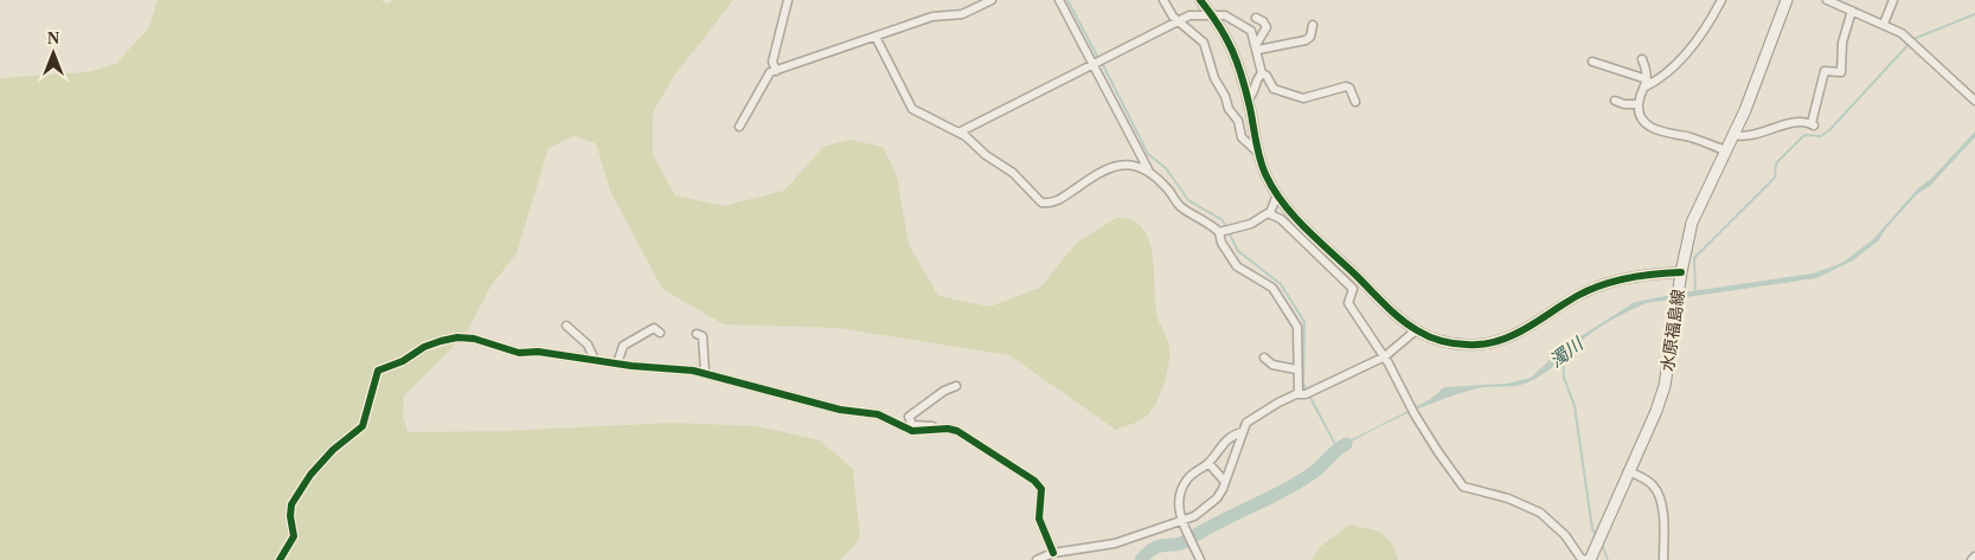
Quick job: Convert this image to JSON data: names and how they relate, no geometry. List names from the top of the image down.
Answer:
{
  "streets": {
    "main road": ["水原福島線"]
  },
  "water": ["濁川"],
  "north": "top"
}
